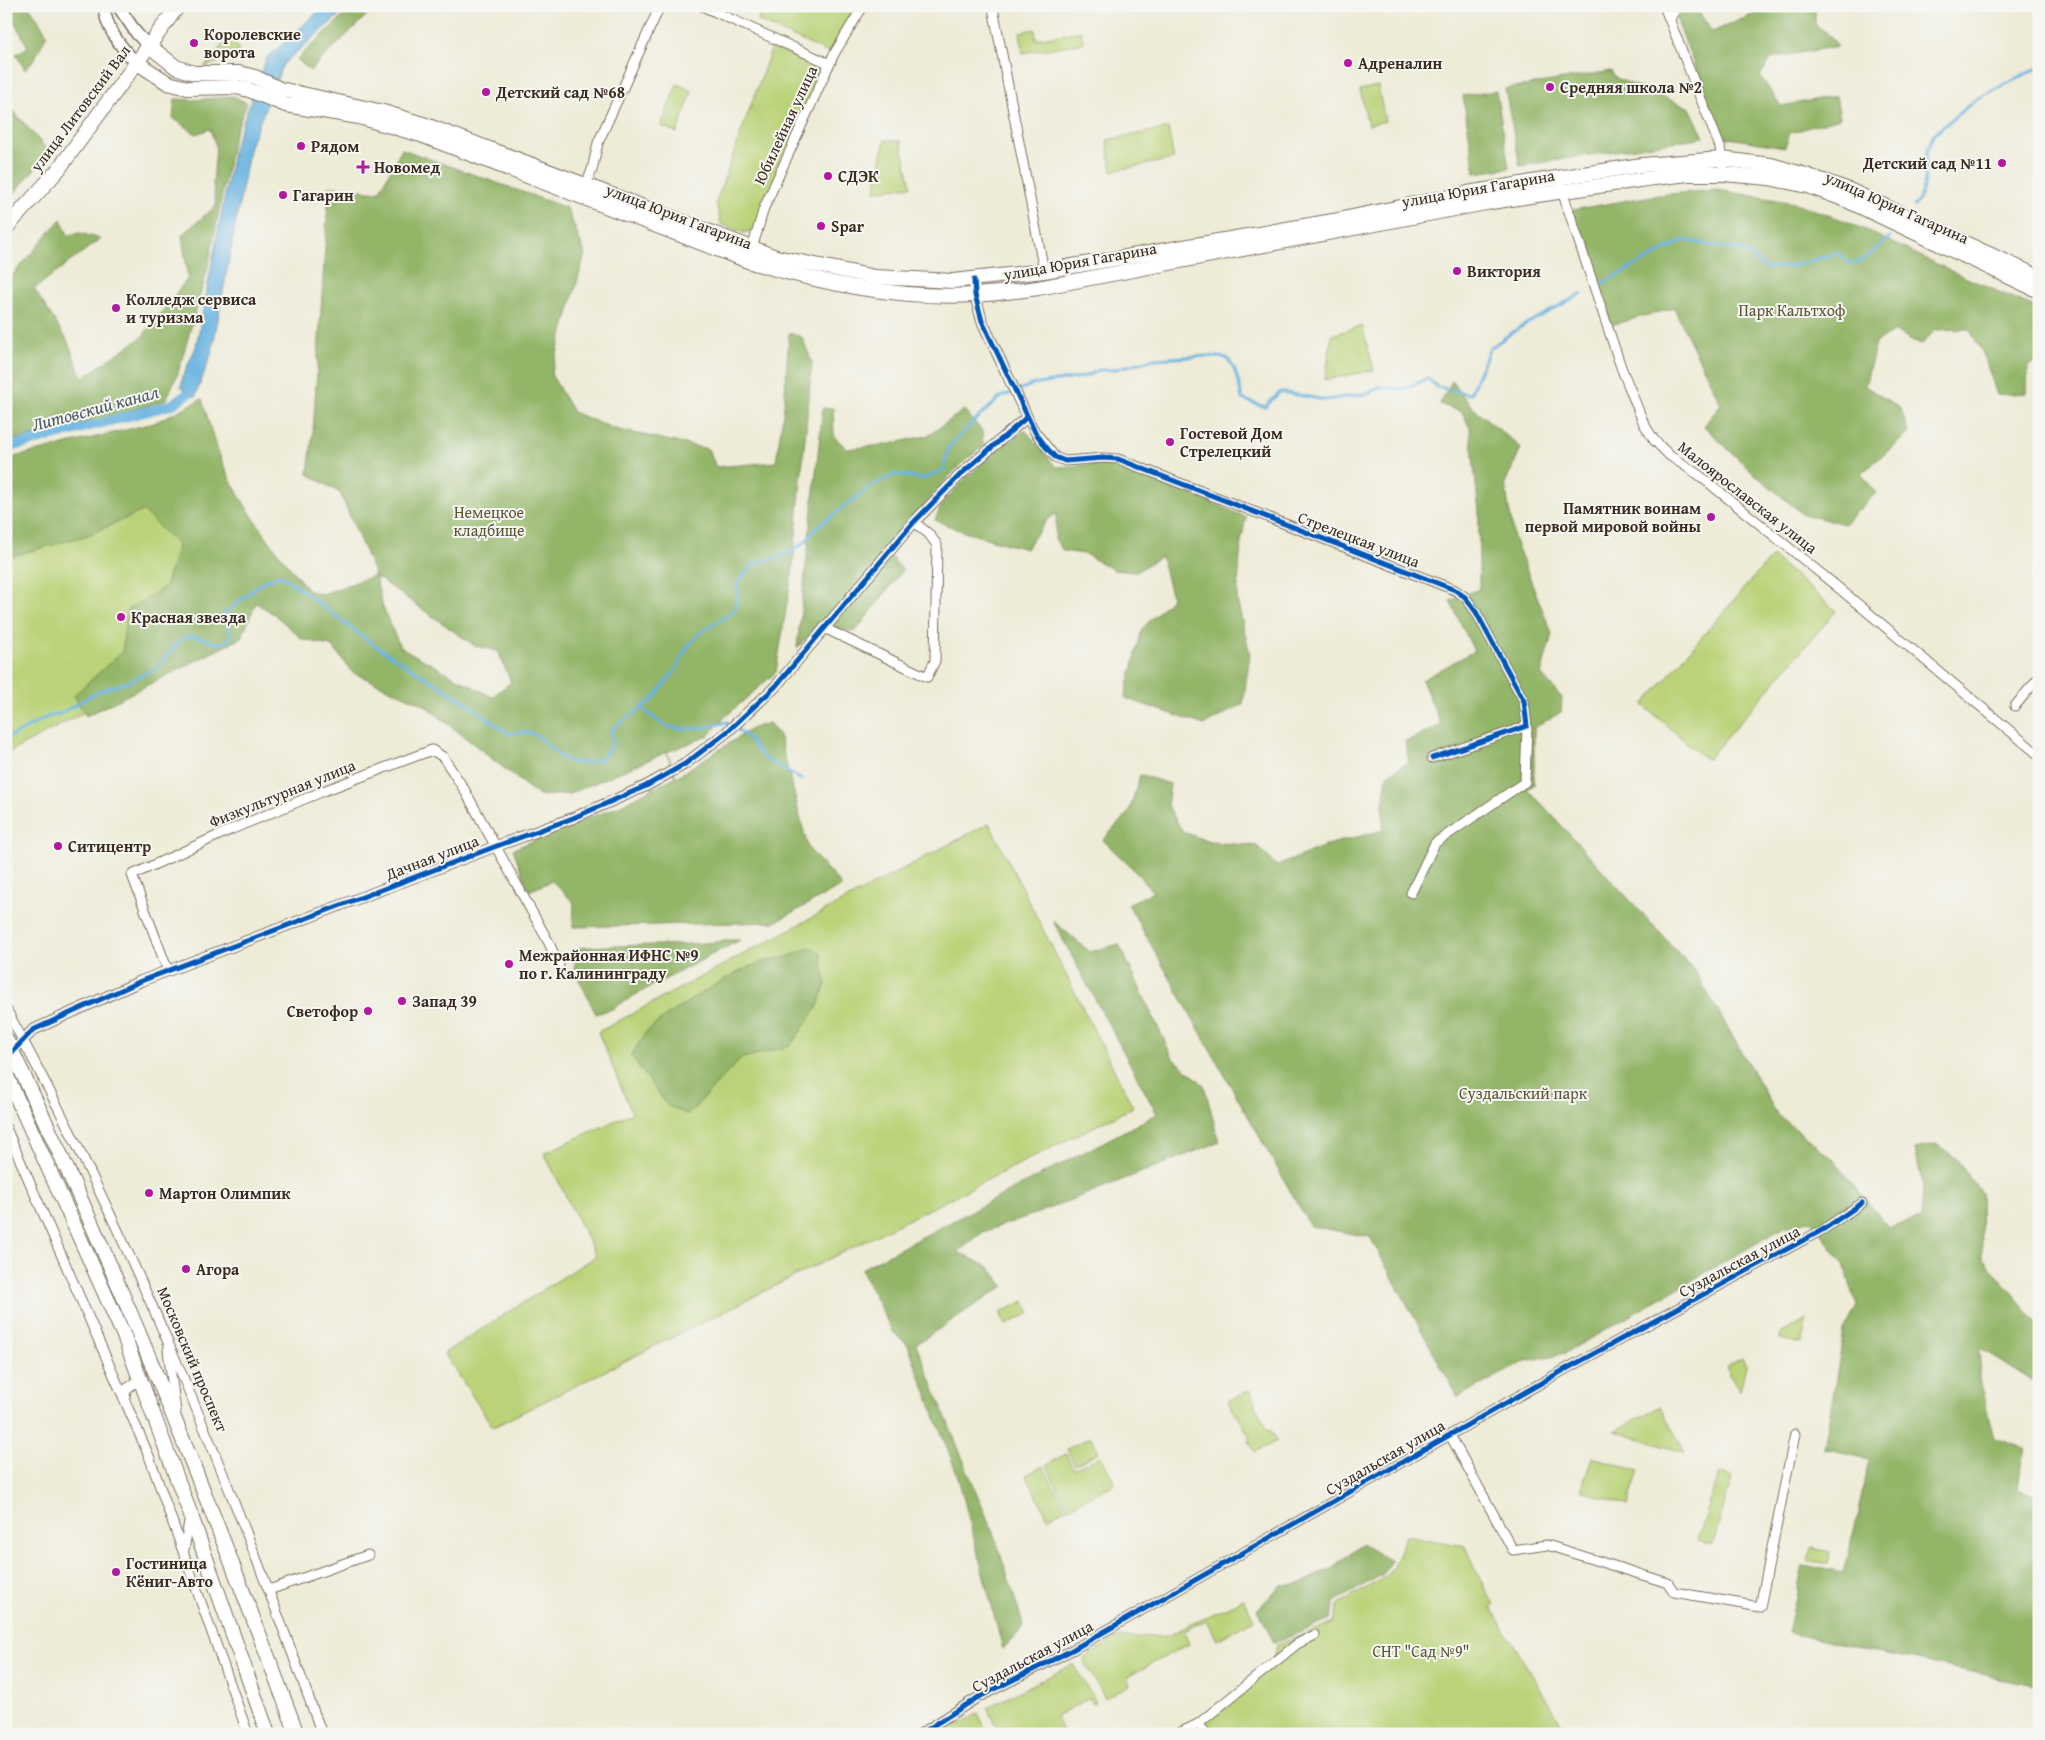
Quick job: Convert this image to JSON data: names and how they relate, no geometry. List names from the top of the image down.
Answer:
{
  "streets": {
    "main road": ["улица Литовский Вал", "улица Юрия Гагарина"],
    "street": [
      "Юбилейная улица",
      "Малоярославская улица",
      "Стрелецкая улица",
      "Физкультурная улица",
      "Дачная улица",
      "Суздальская улица",
      "Московский проспект"
    ]
  },
  "crossings": [
    ["улица Литовский Вал", "улица Юрия Гагарина"],
    ["Юбилейная улица", "улица Юрия Гагарина"],
    ["улица Юрия Гагарина", "Малоярославская улица"],
    ["улица Юрия Гагарина", "Стрелецкая улица"],
    ["Физкультурная улица", "Дачная улица"],
    ["Дачная улица", "Московский проспект"]
  ],
  "water": ["Литовский канал"],
  "parks": [
    "Парк Кальтхоф",
    "Немецкое кладбище",
    "Суздальский парк",
    "СНТ \"Сад №9\""
  ],
  "places": {
    "other": [
      "Королевские ворота",
      "Адреналин",
      "Средняя школа №2",
      "Детский сад №68",
      "Рядом",
      "Детский сад №11",
      "СДЭК",
      "Гагарин",
      "Spar",
      "Виктория",
      "Колледж сервиса и туризма",
      "Гостевой Дом Стрелецкий",
      "Памятник воинам первой мировой войны",
      "Красная звезда",
      "Ситицентр",
      "Межрайонная ИФНС №9 по г. Калининграду",
      "Запад 39",
      "Светофор",
      "Мартон Олимпик",
      "Агора",
      "Гостиница Кёниг-Авто"
    ],
    "health": ["Новомед"]
  }
}
